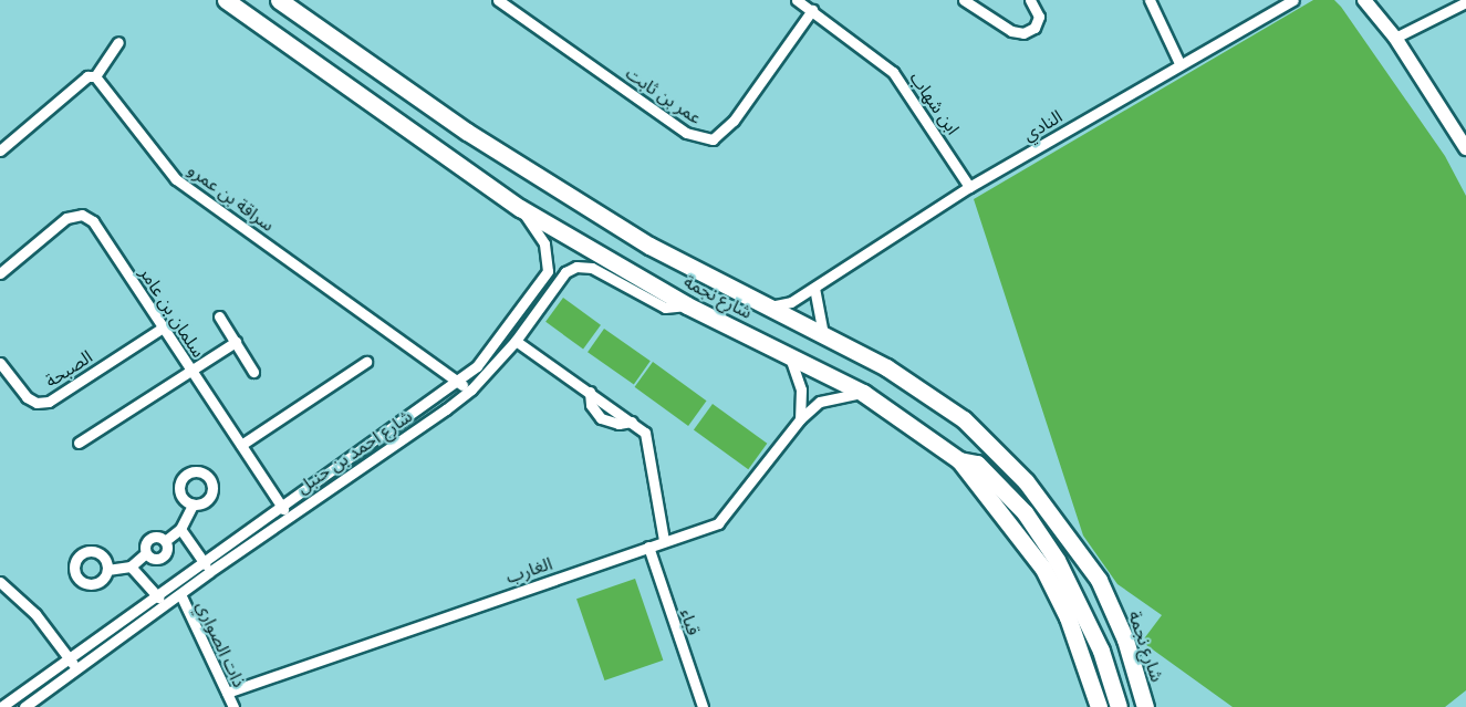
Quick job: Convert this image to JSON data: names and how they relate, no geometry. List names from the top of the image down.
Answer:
{
  "streets": {
    "main road": ["شارع نجمة"],
    "street": [
      "عمر بن ثابت",
      "ابن شهاب",
      "النادي",
      "سراقة بن عمرو",
      "سلمان بن عامر",
      "الصبحة",
      "شارع احمد بن حنبل",
      "الغارب",
      "قباء",
      "ذات الصواري"
    ]
  },
  "crossings": [
    ["عمر بن ثابت", "ابن شهاب"],
    ["ابن شهاب", "النادي"],
    ["النادي", "شارع نجمة"],
    ["سراقة بن عمرو", "شارع احمد بن حنبل"],
    ["شارع نجمة", "شارع احمد بن حنبل"],
    ["شارع نجمة", "الغارب"],
    ["سلمان بن عامر", "الصبحة"],
    ["سلمان بن عامر", "شارع احمد بن حنبل"],
    ["شارع احمد بن حنبل", "ذات الصواري"],
    ["الغارب", "قباء"],
    ["الغارب", "ذات الصواري"]
  ]
}
